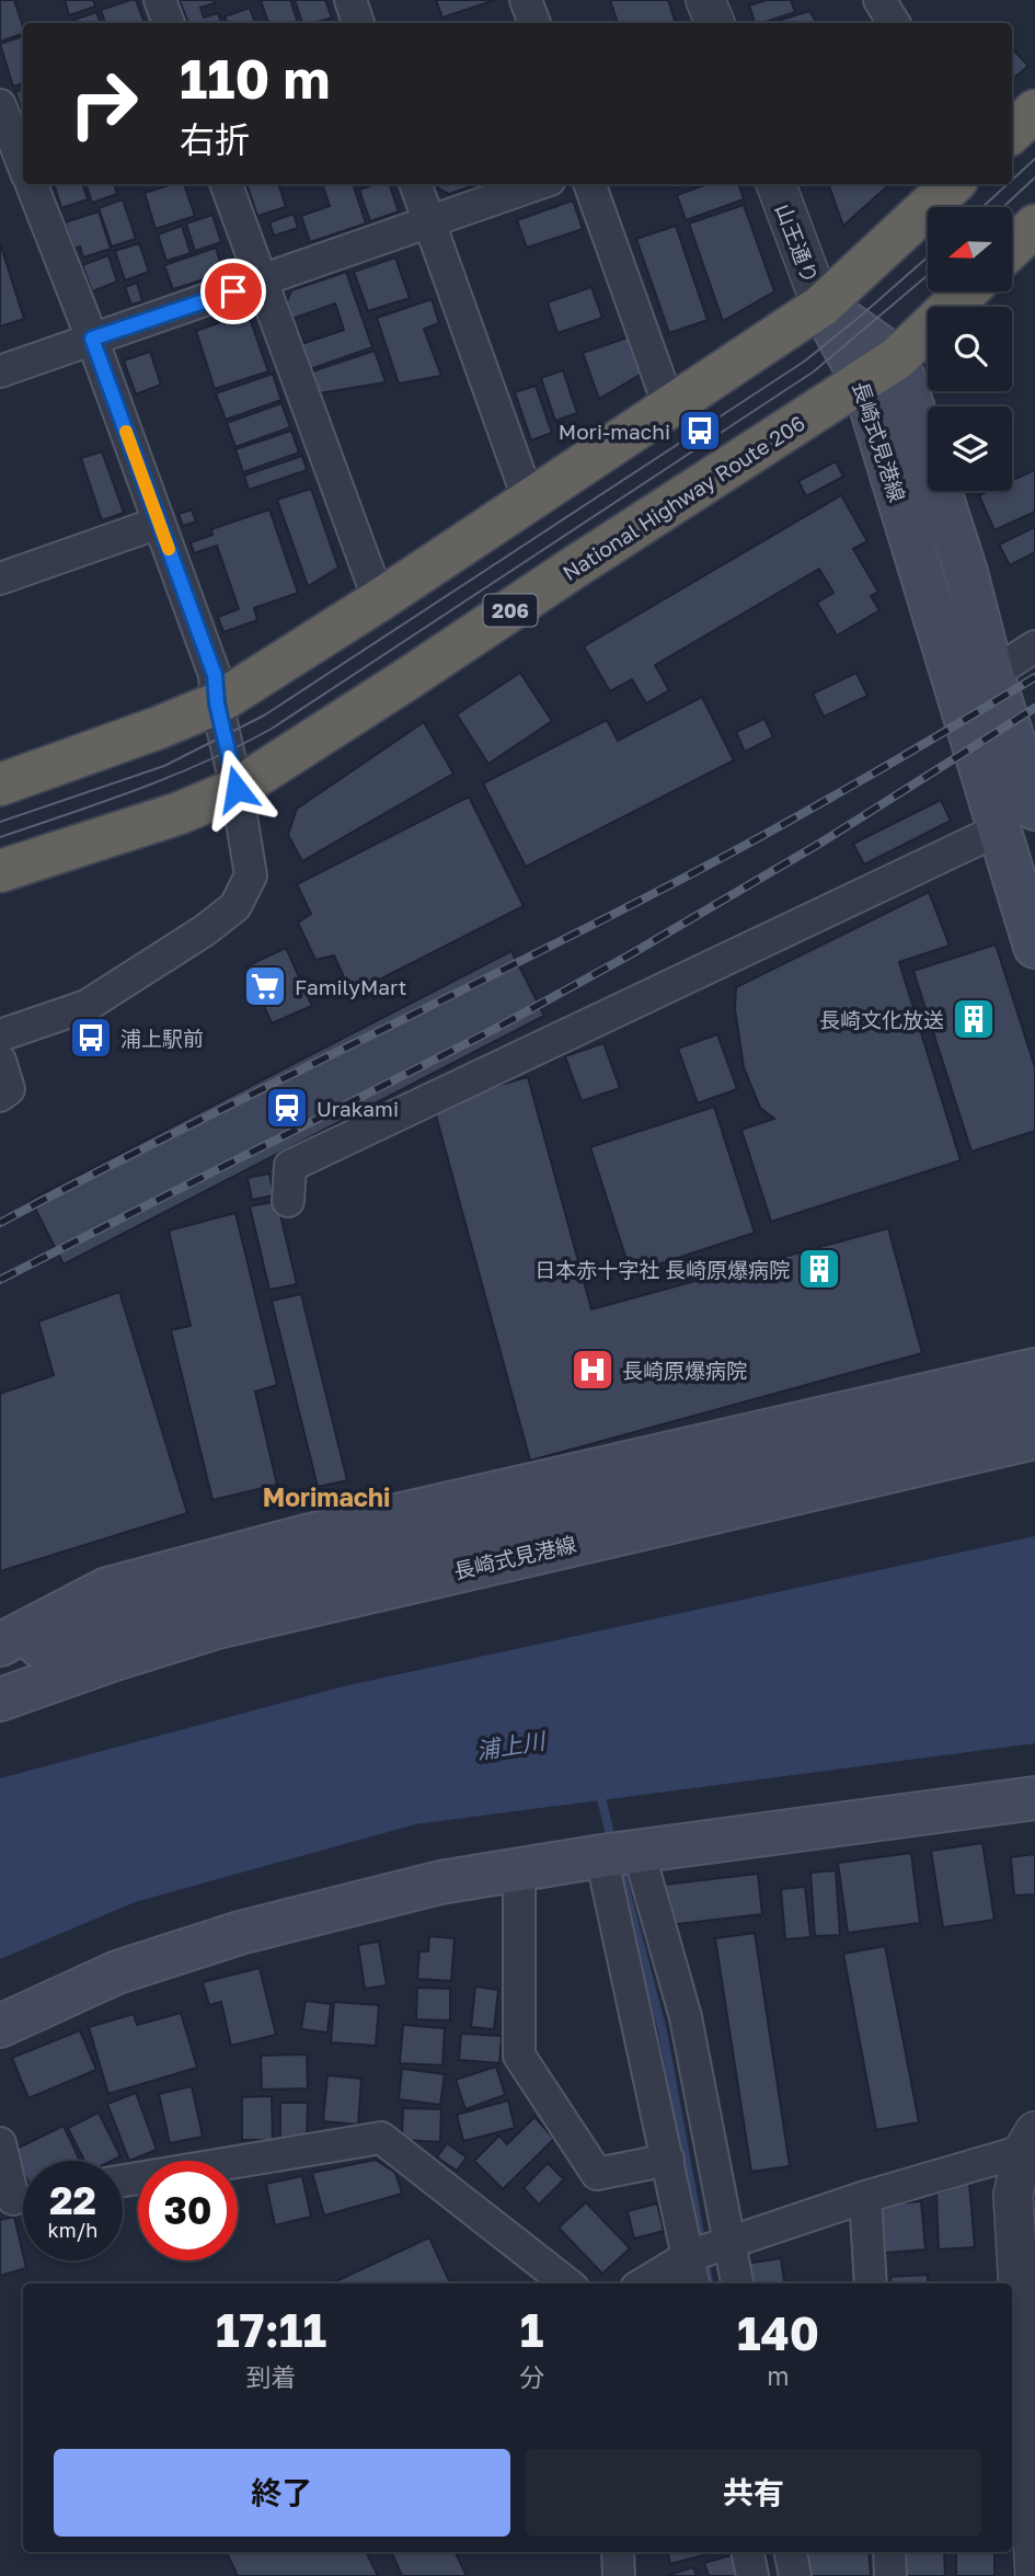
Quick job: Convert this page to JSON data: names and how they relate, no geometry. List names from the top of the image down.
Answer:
{
  "streets": {
    "highway": ["National Highway Route 206", "206"],
    "main road": ["長崎式見港線"],
    "street": ["山王通り"]
  },
  "crossings": [
    ["山王通り", "長崎式見港線"],
    ["長崎式見港線", "National Highway Route 206"]
  ],
  "districts": ["Morimachi"],
  "water": ["浦上川"],
  "places": {
    "bus stop": ["Mori-machi", "浦上駅前"],
    "supermarket": ["FamilyMart"],
    "building": ["長崎文化放送", "日本赤十字社 長崎原爆病院"],
    "station": ["Urakami"],
    "hospital": ["長崎原爆病院"]
  },
  "north": "left",
  "page": {
    "turn": ["110 m", "右折"],
    "speed": "22 km/h",
    "limit": "30",
    "eta": [
      "17:11",
      "到着",
      "1",
      "分",
      "140",
      "m"
    ],
    "buttons": ["終了", "共有"]
  }
}
